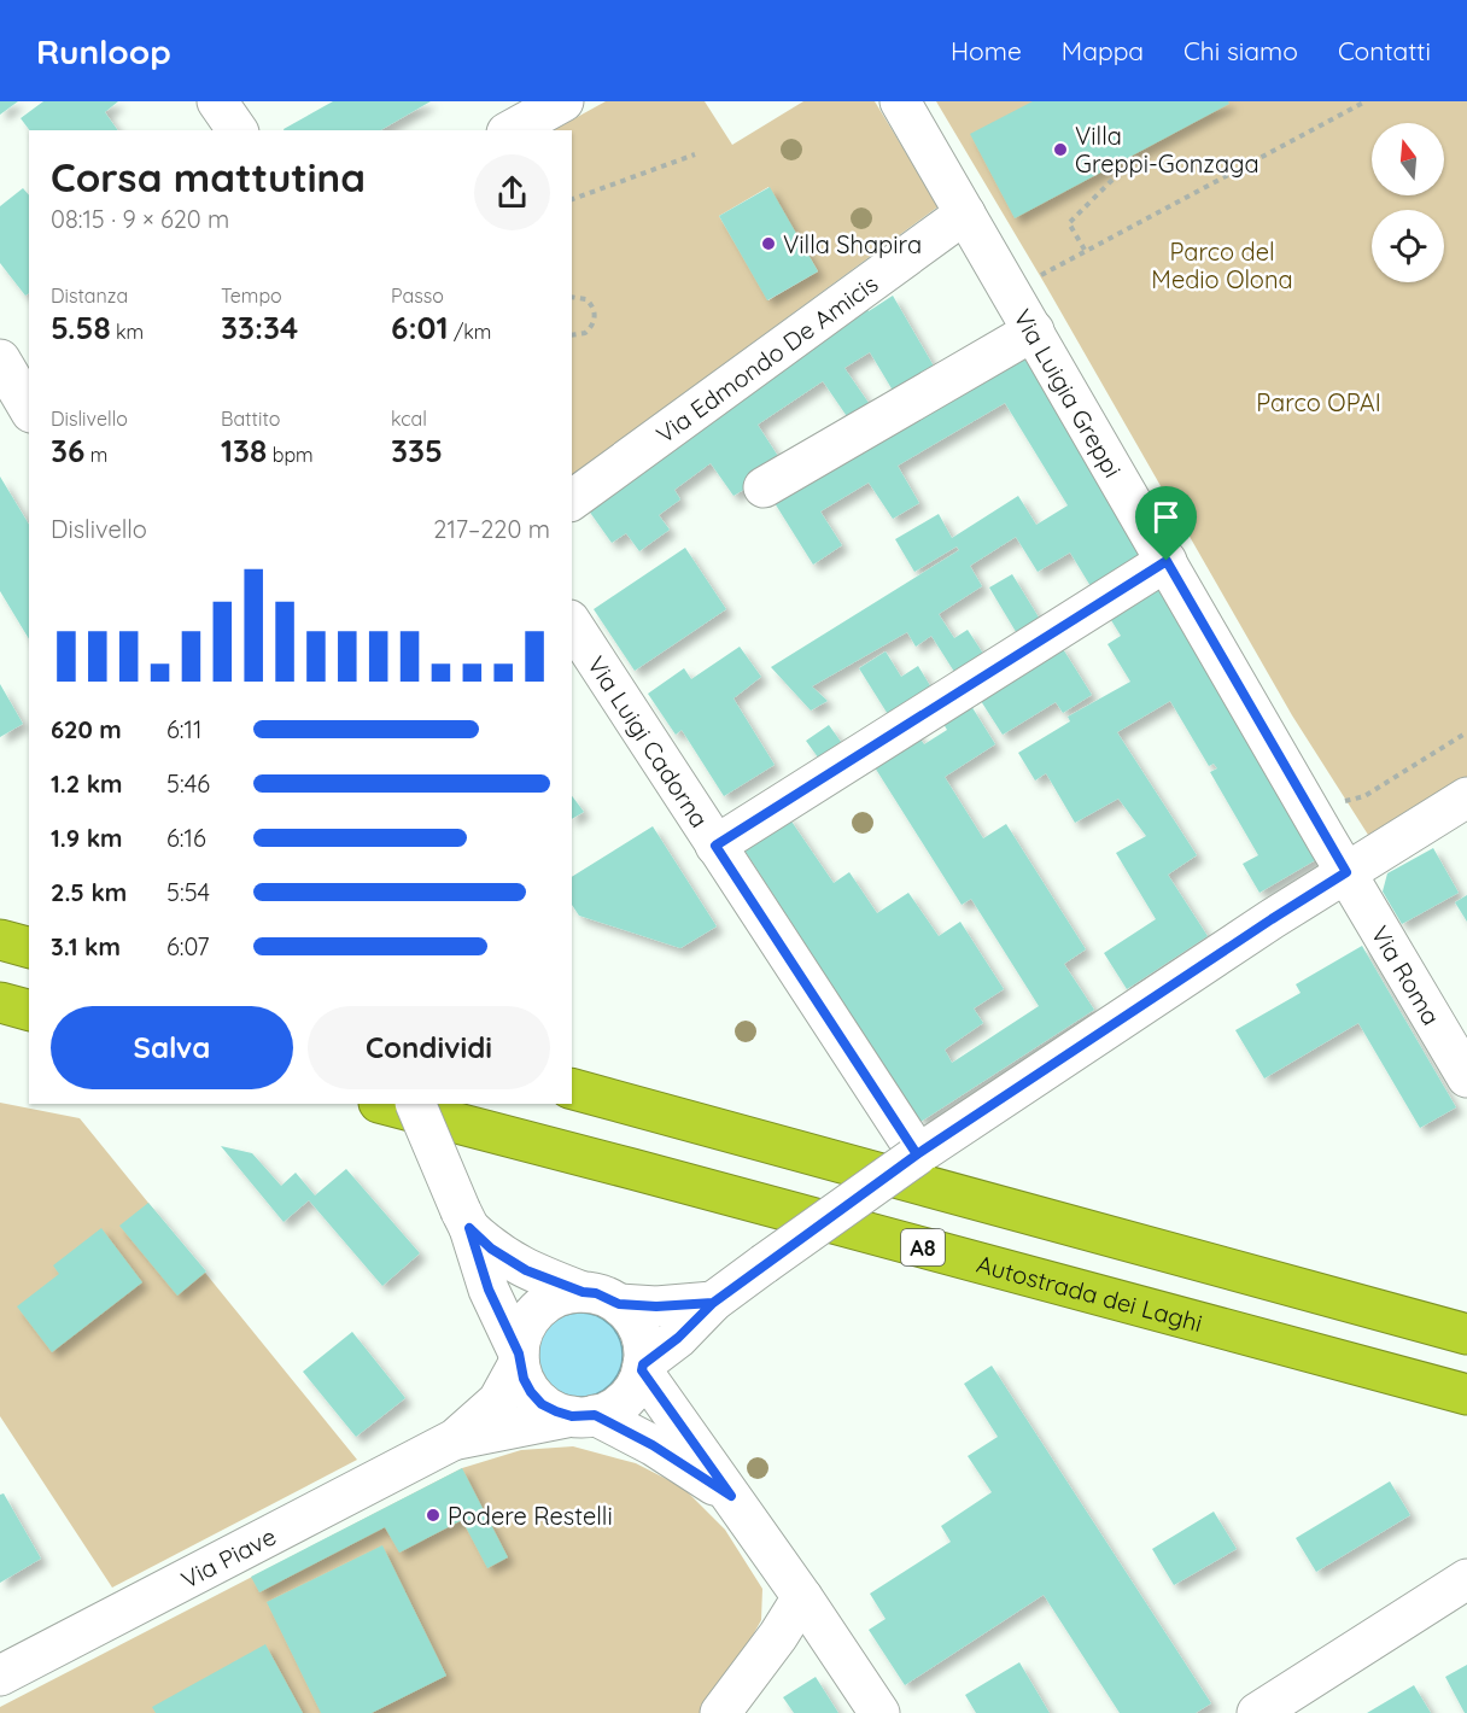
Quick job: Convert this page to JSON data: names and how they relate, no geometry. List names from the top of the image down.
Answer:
{
  "streets": {
    "highway": ["A8", "Autostrada dei Laghi"],
    "street": [
      "Via Edmondo De Amicis",
      "Via Luigia Greppi",
      "Via Luigi Cadorna",
      "Via Roma",
      "Via Piave"
    ]
  },
  "crossings": [
    ["Via Edmondo De Amicis", "Via Luigia Greppi"],
    ["Via Luigia Greppi", "Via Roma"],
    ["Via Luigia Greppi", "Via Piave"],
    ["Via Luigi Cadorna", "Via Piave"],
    ["Via Roma", "Via Piave"]
  ],
  "parks": ["Parco del Medio Olona", "Parco OPAI"],
  "places": ["Villa Greppi-Gonzaga", "Villa Shapira", "Podere Restelli"],
  "north": "top",
  "page": {
    "header": "Runloop",
    "nav": [
      "Home",
      "Mappa",
      "Chi siamo",
      "Contatti"
    ],
    "heading": ["Corsa mattutina", "08:15 · 9 × 620 m"],
    "stats": [
      ["Distanza", "5.58 km"],
      ["Tempo", "33:34"],
      ["Passo", "6:01 /km"],
      ["Dislivello", "36 m"],
      ["Battito", "138 bpm"],
      ["kcal", "335"]
    ],
    "chart": ["Dislivello", "217–220 m"],
    "list": [
      {
        "name": "620 m",
        "note": "6:11"
      },
      {
        "name": "1.2 km",
        "note": "5:46"
      },
      {
        "name": "1.9 km",
        "note": "6:16"
      },
      {
        "name": "2.5 km",
        "note": "5:54"
      },
      {
        "name": "3.1 km",
        "note": "6:07"
      }
    ],
    "buttons": ["Salva", "Condividi"]
  }
}
